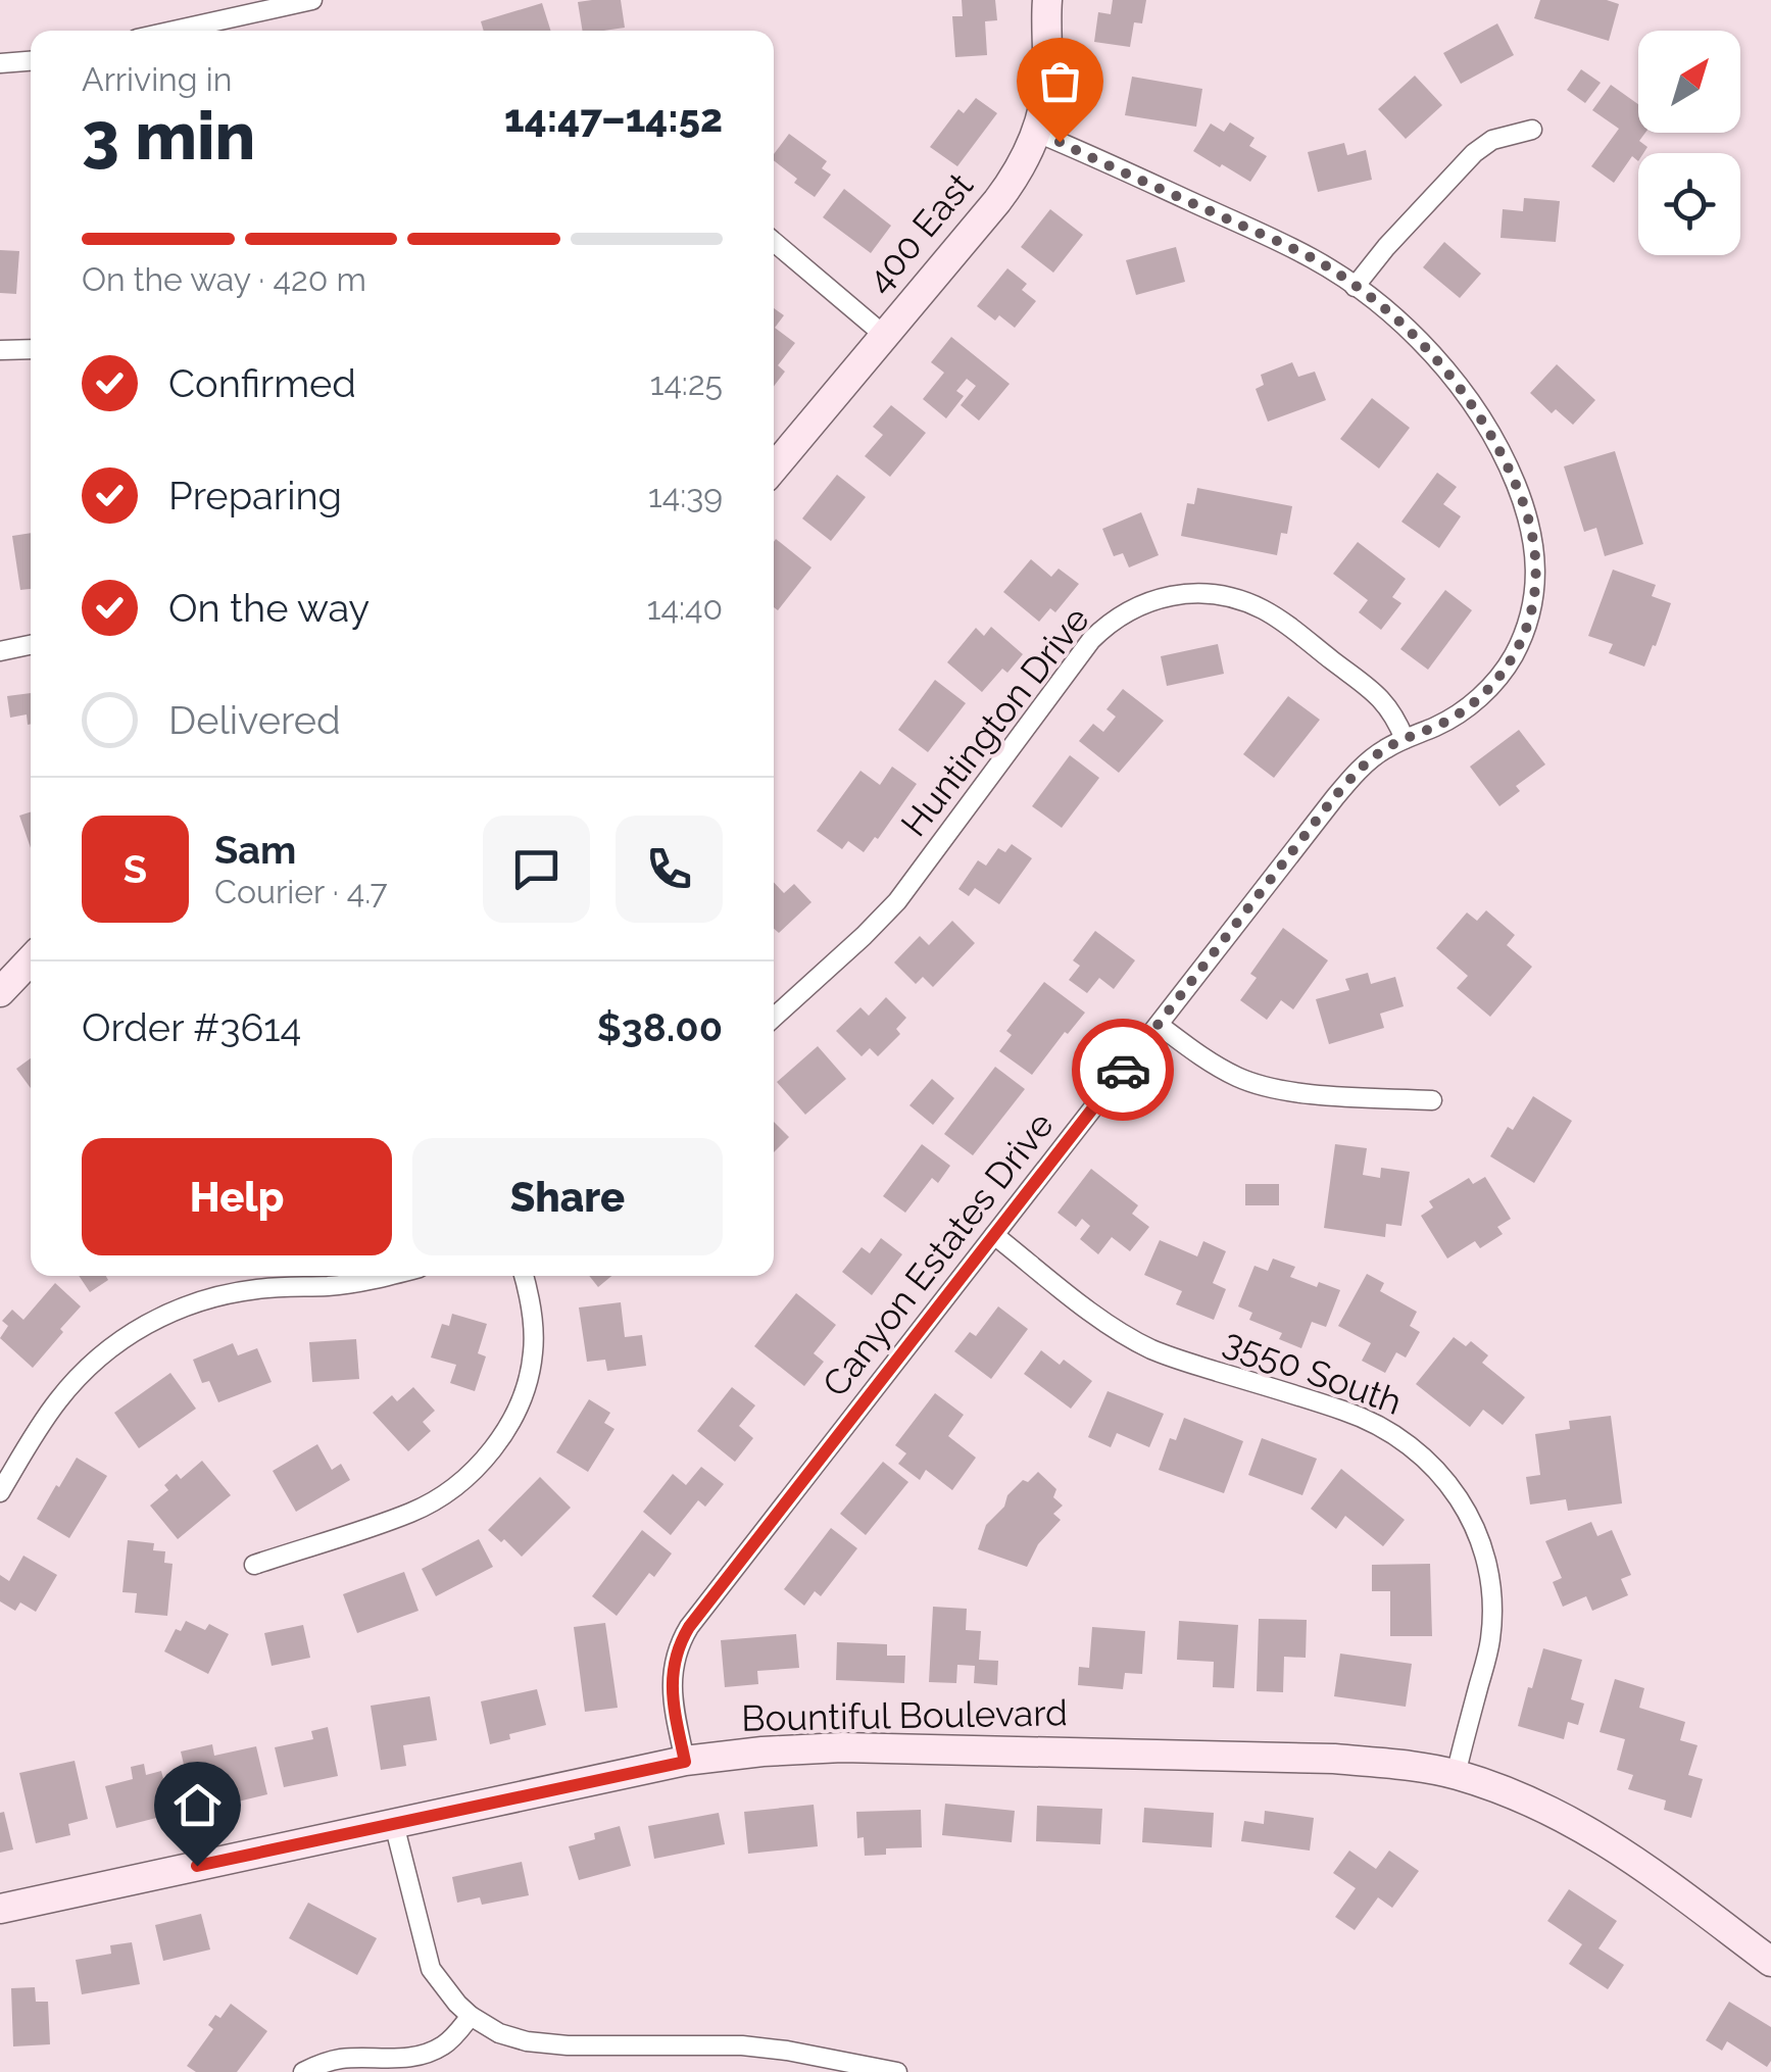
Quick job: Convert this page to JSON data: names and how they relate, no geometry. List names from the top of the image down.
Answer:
{
  "streets": {
    "main road": ["400 East", "Bountiful Boulevard"],
    "street": ["Huntington Drive", "Canyon Estates Drive", "3550 South"]
  },
  "crossings": [
    ["400 East", "Canyon Estates Drive"],
    ["Huntington Drive", "Canyon Estates Drive"],
    ["Canyon Estates Drive", "3550 South"],
    ["Canyon Estates Drive", "Bountiful Boulevard"],
    ["3550 South", "Bountiful Boulevard"]
  ],
  "north": "top right",
  "page": {
    "heading": ["3 min", "Arriving in", "14:47–14:52"],
    "panel": [
      "Sam",
      "Courier · 4.7",
      "Order #3614",
      "$38.00"
    ],
    "bar": "On the way · 420 m",
    "list": [
      ["Confirmed", "14:25"],
      ["Preparing", "14:39"],
      ["On the way", "14:40"],
      "Delivered"
    ],
    "round": "S",
    "buttons": ["Help", "Share"]
  }
}
